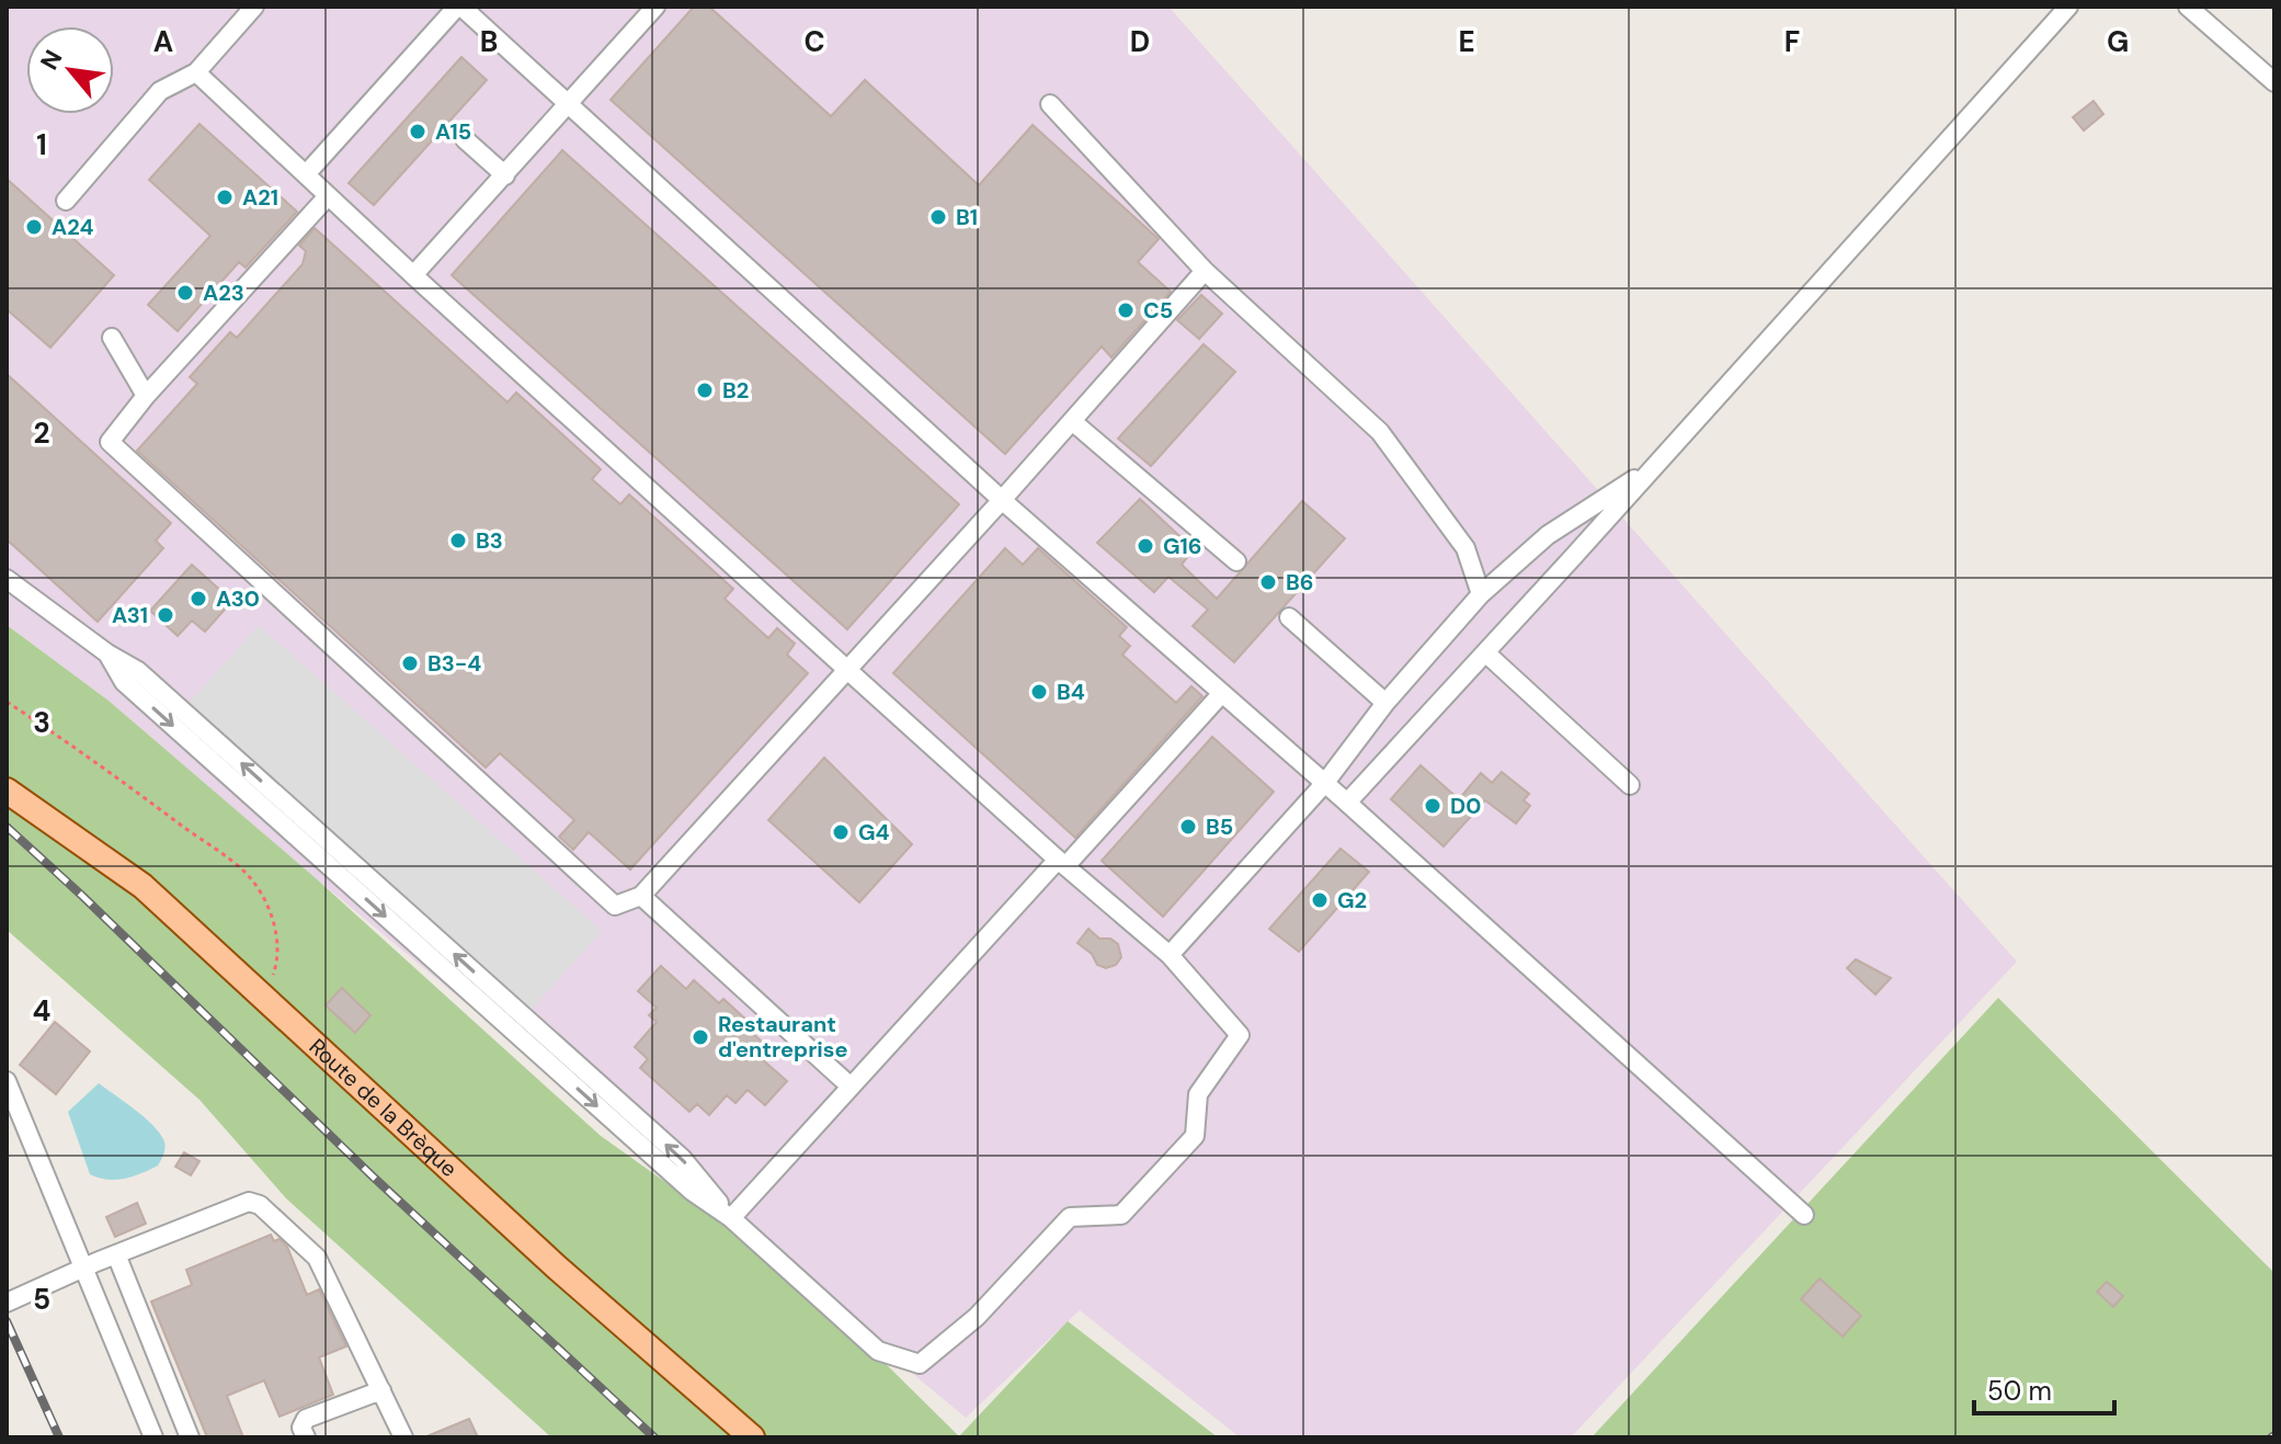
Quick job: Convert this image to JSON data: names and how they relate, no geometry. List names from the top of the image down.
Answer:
{
  "streets": {
    "main road": ["Route de la Brèque"]
  },
  "places": [
    "A15",
    "A21",
    "B1",
    "A24",
    "A23",
    "C5",
    "B2",
    "B3",
    "G16",
    "B6",
    "A30",
    "A31",
    "B3-4",
    "B4",
    "D0",
    "B5",
    "G4",
    "G2",
    "Restaurant d'entreprise"
  ],
  "scale_bar": "50 m",
  "north": "top left",
  "grid": {
    "columns": [
      "A",
      "B",
      "C",
      "D",
      "E",
      "F",
      "G"
    ],
    "rows": [
      "1",
      "2",
      "3",
      "4",
      "5"
    ]
  }
}
